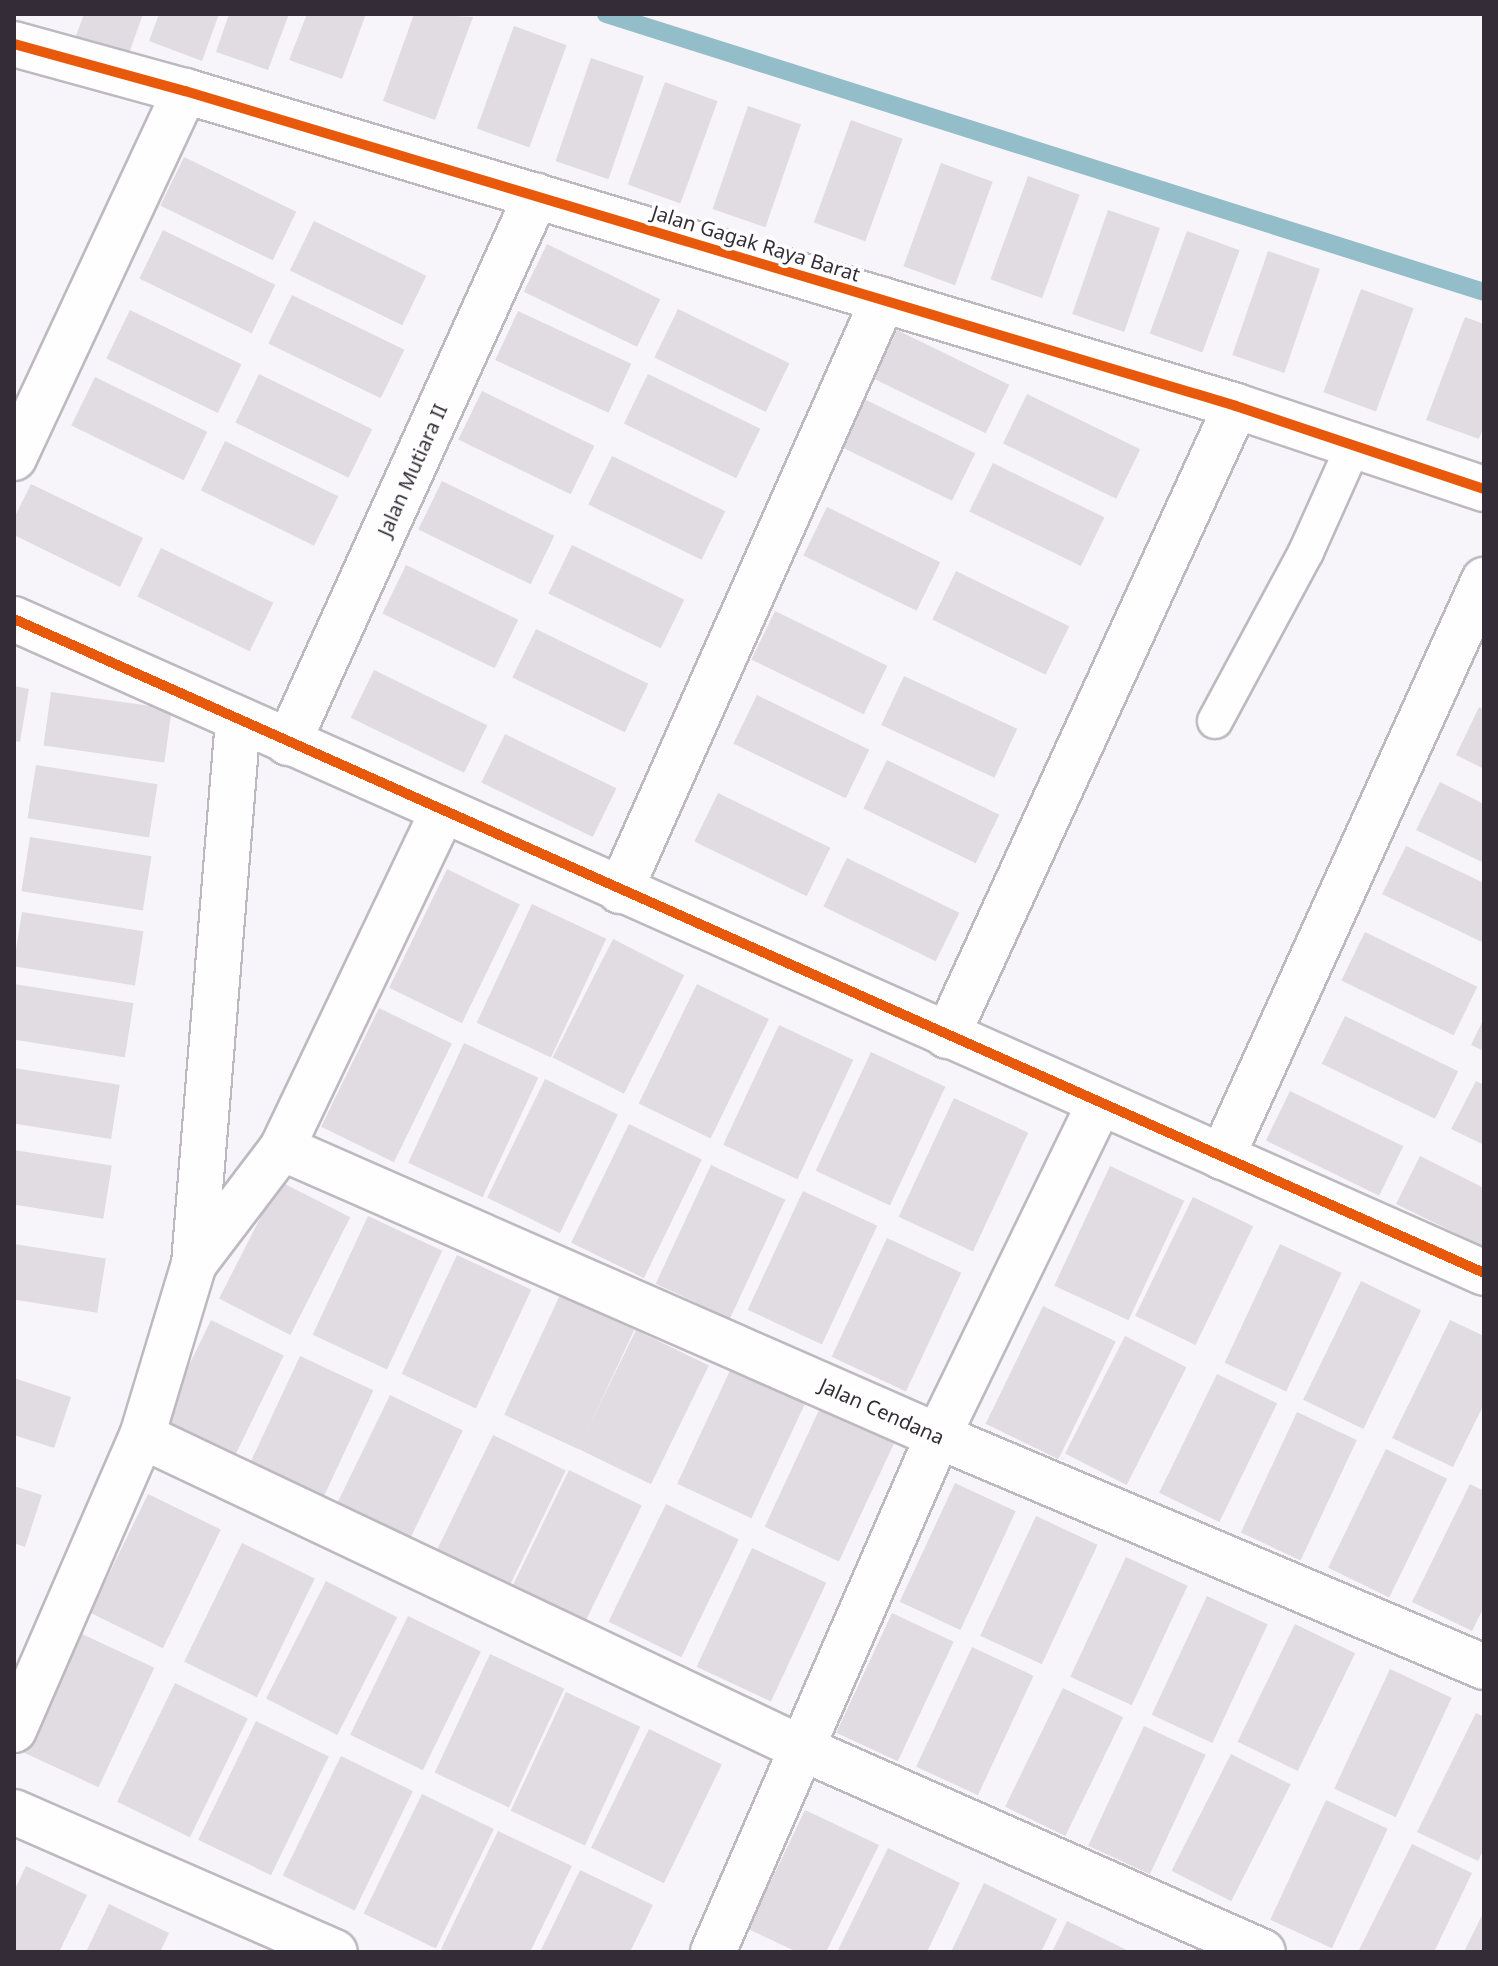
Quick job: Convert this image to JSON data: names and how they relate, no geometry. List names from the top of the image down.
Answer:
{
  "streets": {
    "street": ["Jalan Gagak Raya Barat", "Jalan Mutiara II", "Jalan Cendana"]
  },
  "crossings": [
    ["Jalan Gagak Raya Barat", "Jalan Mutiara II"]
  ]
}
